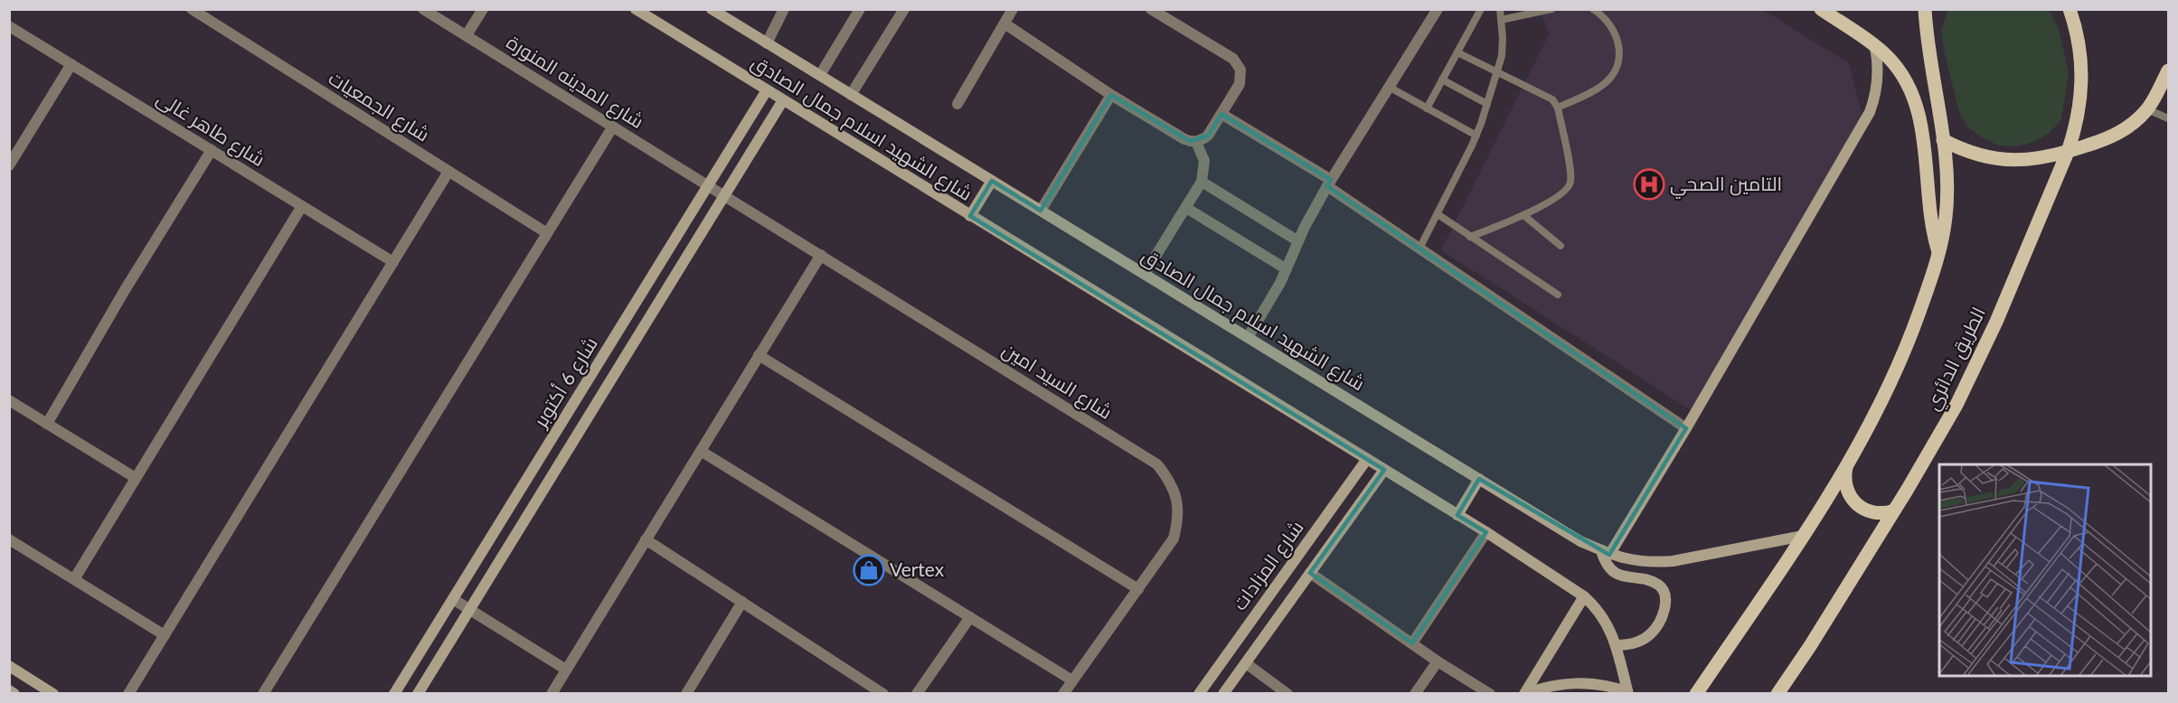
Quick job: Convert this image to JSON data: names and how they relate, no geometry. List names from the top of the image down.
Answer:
{
  "streets": {
    "main road": ["الطريق الدائري"],
    "street": [
      "شارع المدينه المنورة",
      "شارع الجمعيات",
      "شارع الشهيد اسلام جمال الصادق",
      "شارع طاهر غالى",
      "شارع السيد امين",
      "شارع 6 أكتوبر",
      "شارع المزادات"
    ]
  },
  "crossings": [
    ["شارع المدينه المنورة", "شارع السيد امين"],
    ["شارع المدينه المنورة", "شارع 6 أكتوبر"],
    ["شارع الشهيد اسلام جمال الصادق", "شارع 6 أكتوبر"],
    ["شارع الشهيد اسلام جمال الصادق", "شارع المزادات"],
    ["شارع السيد امين", "شارع 6 أكتوبر"]
  ],
  "places": {
    "hospital": ["التامين الصحي"],
    "shop": ["Vertex"]
  }
}
